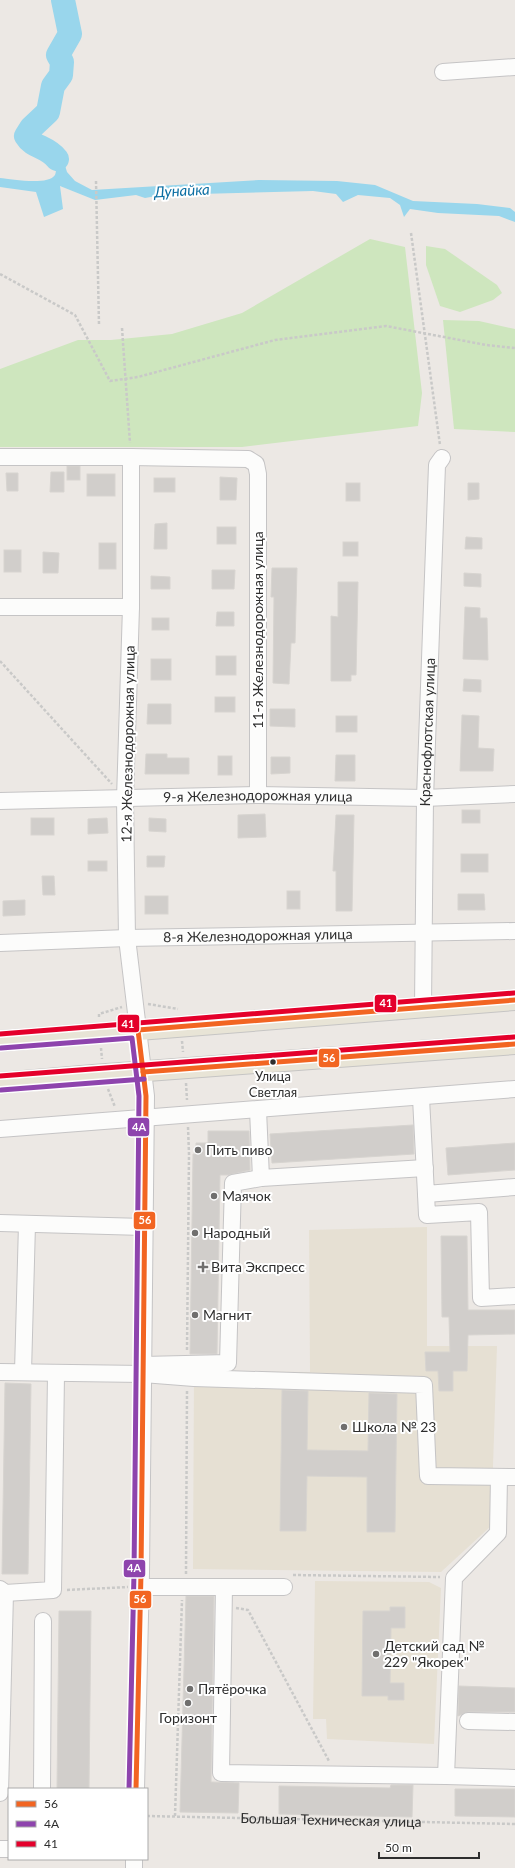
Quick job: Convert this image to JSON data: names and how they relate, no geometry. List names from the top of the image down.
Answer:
{
  "streets": {
    "street": [
      "11-я Железнодорожная улица",
      "Краснофлотская улица",
      "12-я Железнодорожная улица",
      "9-я Железнодорожная улица",
      "8-я Железнодорожная улица"
    ],
    "path": ["Большая Техническая улица"]
  },
  "crossings": [
    ["11-я Железнодорожная улица", "12-я Железнодорожная улица"],
    ["11-я Железнодорожная улица", "9-я Железнодорожная улица"],
    ["Краснофлотская улица", "9-я Железнодорожная улица"],
    ["Краснофлотская улица", "8-я Железнодорожная улица"],
    ["12-я Железнодорожная улица", "9-я Железнодорожная улица"],
    ["12-я Железнодорожная улица", "8-я Железнодорожная улица"]
  ],
  "water": ["Дунайка"],
  "places": {
    "other": [
      "Улица Светлая",
      "Пить пиво",
      "Маячок",
      "Народный",
      "Магнит",
      "Школа № 23",
      "Детский сад № 229 \"Якорек\"",
      "Пятёрочка",
      "Горизонт"
    ],
    "health": ["Вита Экспресс"]
  },
  "lines": ["transit line 41", "transit line 56", "transit line 4А"],
  "legend": ["56", "4А", "41"],
  "scale_bar": "50 m"
}
